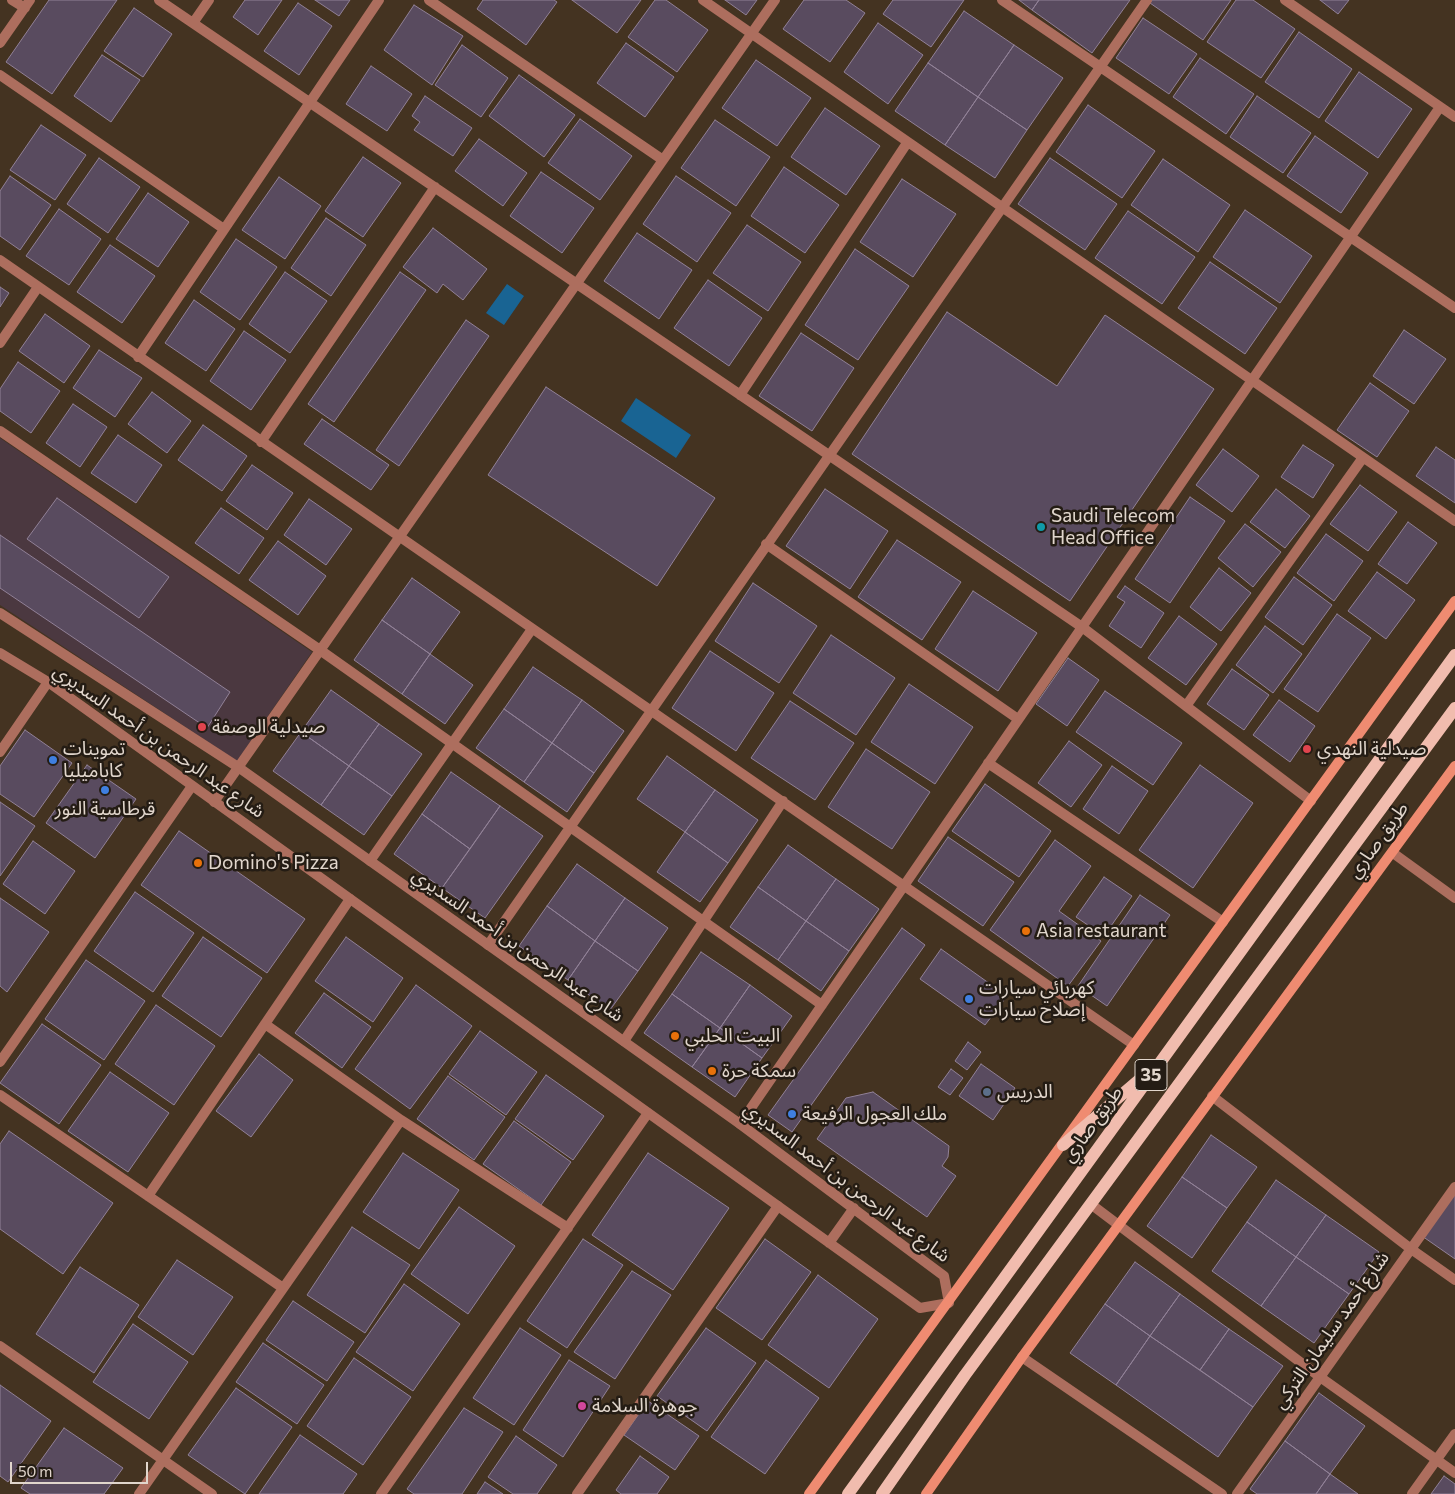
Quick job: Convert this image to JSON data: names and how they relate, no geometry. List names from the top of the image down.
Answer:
{
  "streets": {
    "main road": ["طريق صاري", "35"],
    "street": ["شارع عبد الرحمن بن أحمد السديري", "شارع أحمد سليمان التركي"]
  },
  "places": [
    "Saudi Telecom Head Office",
    "صيدلية الوصفة",
    "صيدلية النهدي",
    "تموينات كاباميليا",
    "قرطاسية النور",
    "Domino's Pizza",
    "Asia restaurant",
    "كهربائي سيارات إصلاح سيارات",
    "البيت الحلبي",
    "سمكة حرة",
    "الدريس",
    "ملك العجول الرفيعة",
    "جوهرة السلامة"
  ],
  "scale_bar": "50 m"
}
